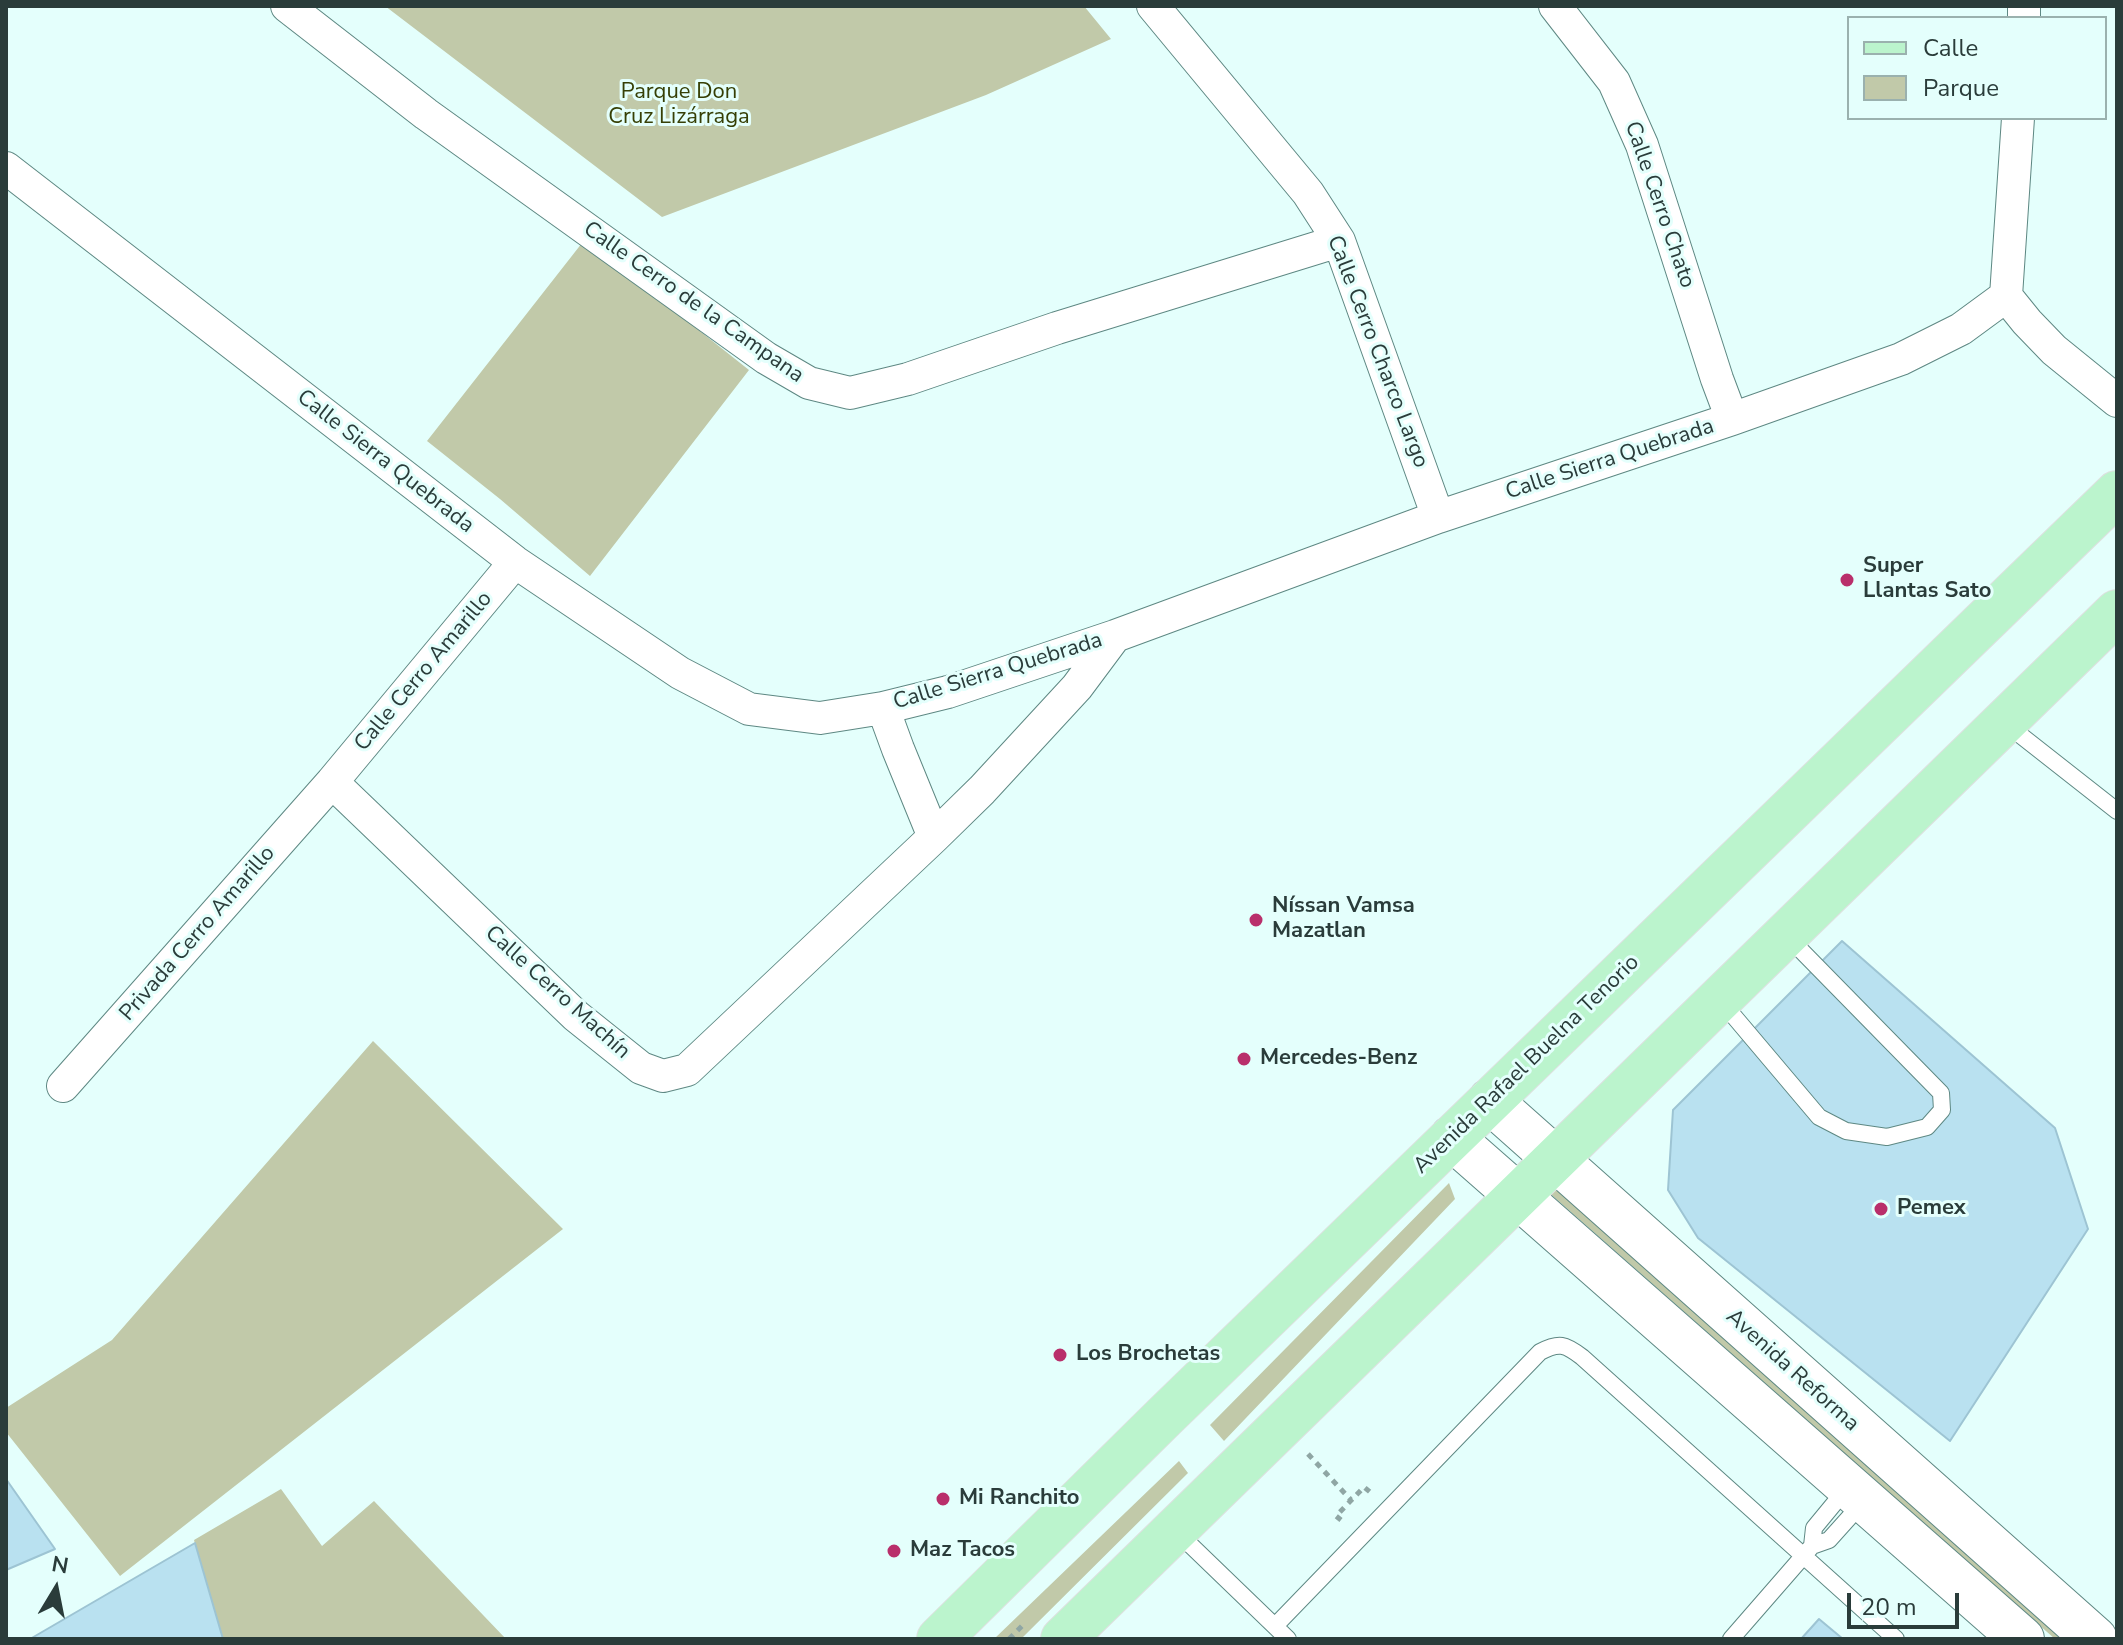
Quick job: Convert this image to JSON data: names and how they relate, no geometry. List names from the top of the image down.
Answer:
{
  "streets": {
    "main road": ["Avenida Rafael Buelna Tenorio", "Avenida Reforma"],
    "street": [
      "Calle Cerro Chato",
      "Calle Cerro de la Campana",
      "Calle Cerro Charco Largo",
      "Calle Sierra Quebrada",
      "Calle Cerro Amarillo",
      "Privada Cerro Amarillo",
      "Calle Cerro Machín"
    ]
  },
  "crossings": [
    ["Calle Cerro Chato", "Calle Sierra Quebrada"],
    ["Calle Cerro de la Campana", "Calle Cerro Charco Largo"],
    ["Calle Cerro Charco Largo", "Calle Sierra Quebrada"],
    ["Calle Sierra Quebrada", "Calle Cerro Amarillo"],
    ["Calle Sierra Quebrada", "Calle Cerro Machín"],
    ["Calle Cerro Amarillo", "Privada Cerro Amarillo"],
    ["Calle Cerro Amarillo", "Calle Cerro Machín"],
    ["Privada Cerro Amarillo", "Calle Cerro Machín"],
    ["Avenida Rafael Buelna Tenorio", "Avenida Reforma"]
  ],
  "parks": ["Parque Don Cruz Lizárraga"],
  "places": [
    "Super Llantas Sato",
    "Níssan Vamsa Mazatlan",
    "Mercedes-Benz",
    "Pemex",
    "Los Brochetas",
    "Mi Ranchito",
    "Maz Tacos"
  ],
  "legend": ["Calle", "Parque"],
  "scale_bar": "20 m",
  "north": "top"
}
